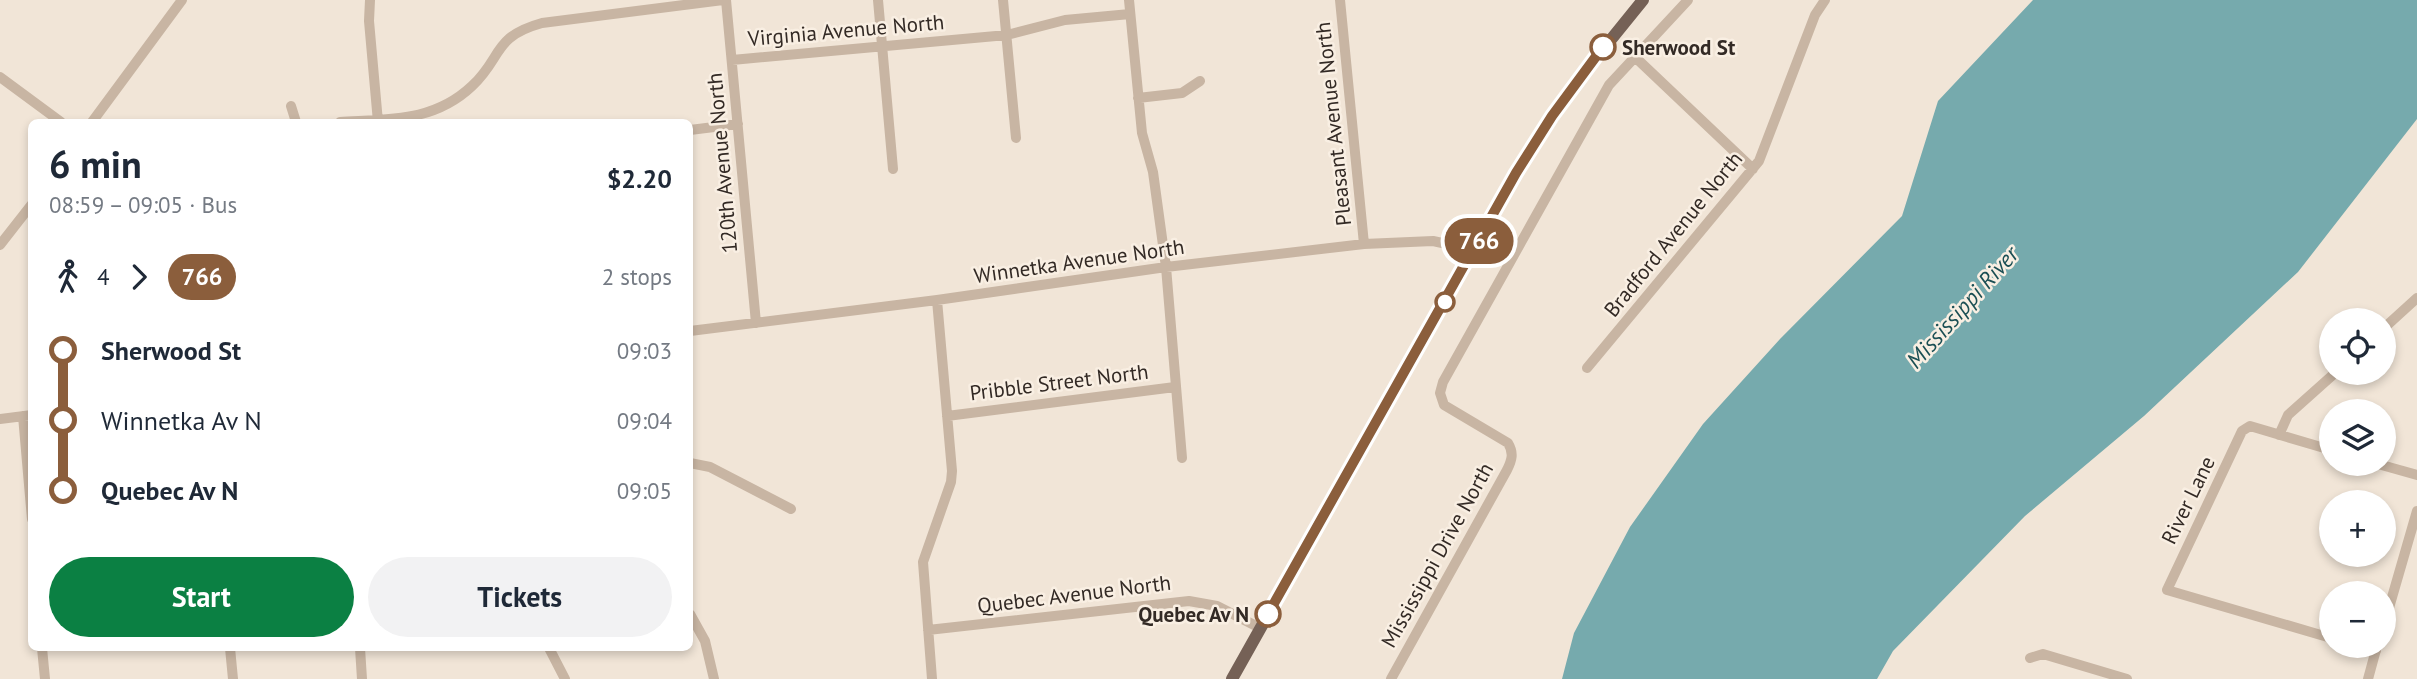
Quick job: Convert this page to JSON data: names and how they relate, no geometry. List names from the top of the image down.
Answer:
{
  "streets": {
    "street": [
      "Virginia Avenue North",
      "Pleasant Avenue North",
      "120th Avenue North",
      "Bradford Avenue North",
      "Winnetka Avenue North",
      "Pribble Street North",
      "River Lane",
      "Mississippi Drive North",
      "Quebec Avenue North"
    ]
  },
  "crossings": [
    ["Virginia Avenue North", "120th Avenue North"],
    ["Pleasant Avenue North", "Winnetka Avenue North"],
    ["120th Avenue North", "Winnetka Avenue North"]
  ],
  "water": ["Mississippi River"],
  "places": ["Sherwood St", "Quebec Av N"],
  "lines": ["bus line 766"],
  "page": {
    "on_map": "766",
    "heading": ["6 min", "08:59 – 09:05 · Bus", "$2.20"],
    "legs": ["4", "766", "2 stops"],
    "map_buttons": ["+", "−"],
    "list": [
      {
        "name": "Sherwood St",
        "value": "09:03"
      },
      {
        "name": "Winnetka Av N",
        "value": "09:04"
      },
      {
        "name": "Quebec Av N",
        "value": "09:05"
      }
    ],
    "buttons": ["Start", "Tickets"]
  }
}
